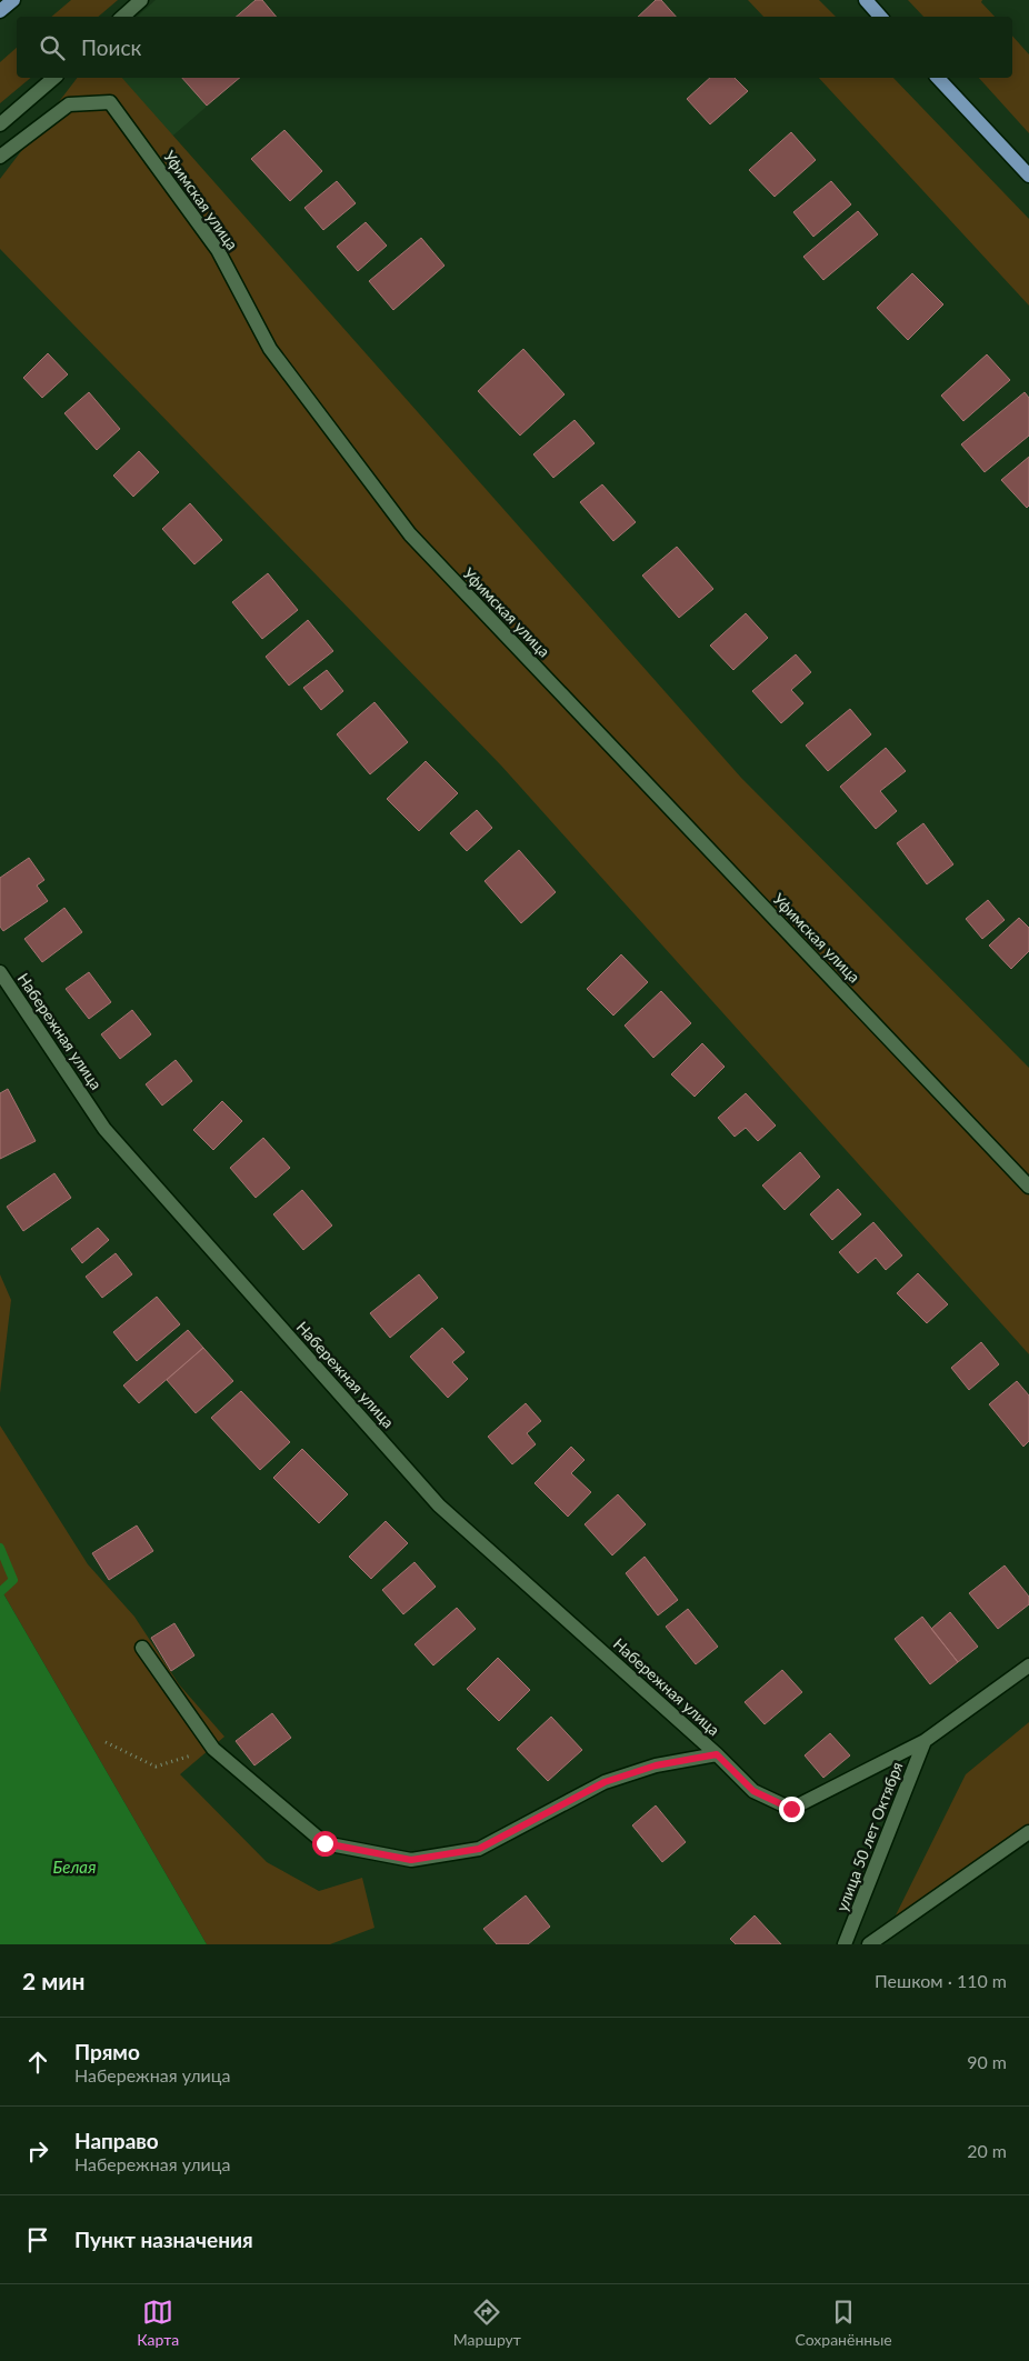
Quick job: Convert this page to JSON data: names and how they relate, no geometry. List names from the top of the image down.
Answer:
{
  "streets": {
    "street": ["Уфимская улица", "Набережная улица", "улица 50 лет Октября"]
  },
  "crossings": [
    ["Набережная улица", "улица 50 лет Октября"]
  ],
  "water": ["Белая"],
  "page": {
    "search": "Поиск",
    "heading": ["2 мин", "Пешком · 110 m"],
    "list": [
      ["Прямо", "Набережная улица", "90 m"],
      ["Направо", "Набережная улица", "20 m"],
      "Пункт назначения"
    ],
    "nav": ["Карта", "Маршрут", "Сохранённые"]
  }
}
